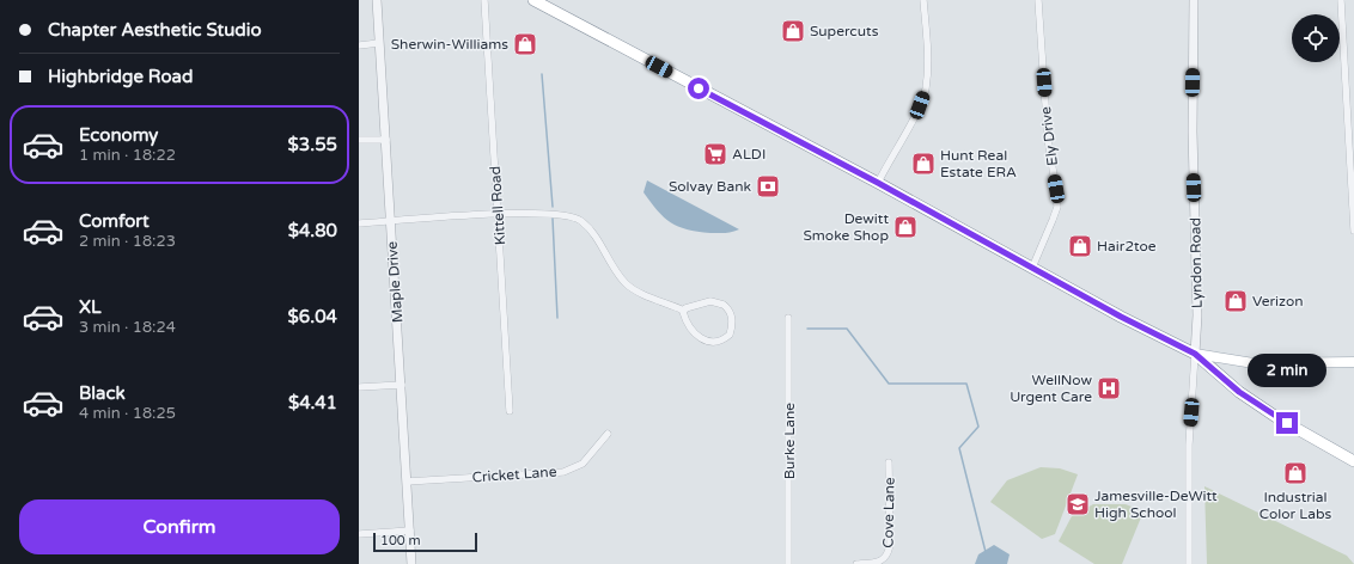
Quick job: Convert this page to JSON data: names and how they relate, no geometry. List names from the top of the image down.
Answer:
{
  "streets": {
    "street": [
      "Ely Drive",
      "Kittell Road",
      "Lyndon Road",
      "Maple Drive",
      "Burke Lane",
      "Cricket Lane",
      "Cove Lane"
    ]
  },
  "crossings": [
    ["Maple Drive", "Cricket Lane"]
  ],
  "places": {
    "shop": [
      "Supercuts",
      "Sherwin-Williams",
      "Hunt Real Estate ERA",
      "Dewitt Smoke Shop",
      "Hair2toe",
      "Verizon",
      "Industrial Color Labs"
    ],
    "supermarket": ["ALDI"],
    "bank": ["Solvay Bank"],
    "hospital": ["WellNow Urgent Care"],
    "school or university": ["Jamesville-DeWitt High School"]
  },
  "scale_bar": "100 m",
  "page": {
    "banner": ["Chapter Aesthetic Studio", "Highbridge Road"],
    "list": [
      {
        "name": "Economy",
        "note": "1 min · 18:22",
        "value": "$3.55"
      },
      {
        "name": "Comfort",
        "note": "2 min · 18:23",
        "value": "$4.80"
      },
      {
        "name": "XL",
        "note": "3 min · 18:24",
        "value": "$6.04"
      },
      {
        "name": "Black",
        "note": "4 min · 18:25",
        "value": "$4.41"
      }
    ],
    "bubble": "2 min",
    "buttons": "Confirm",
    "scale": "100 m"
  }
}
